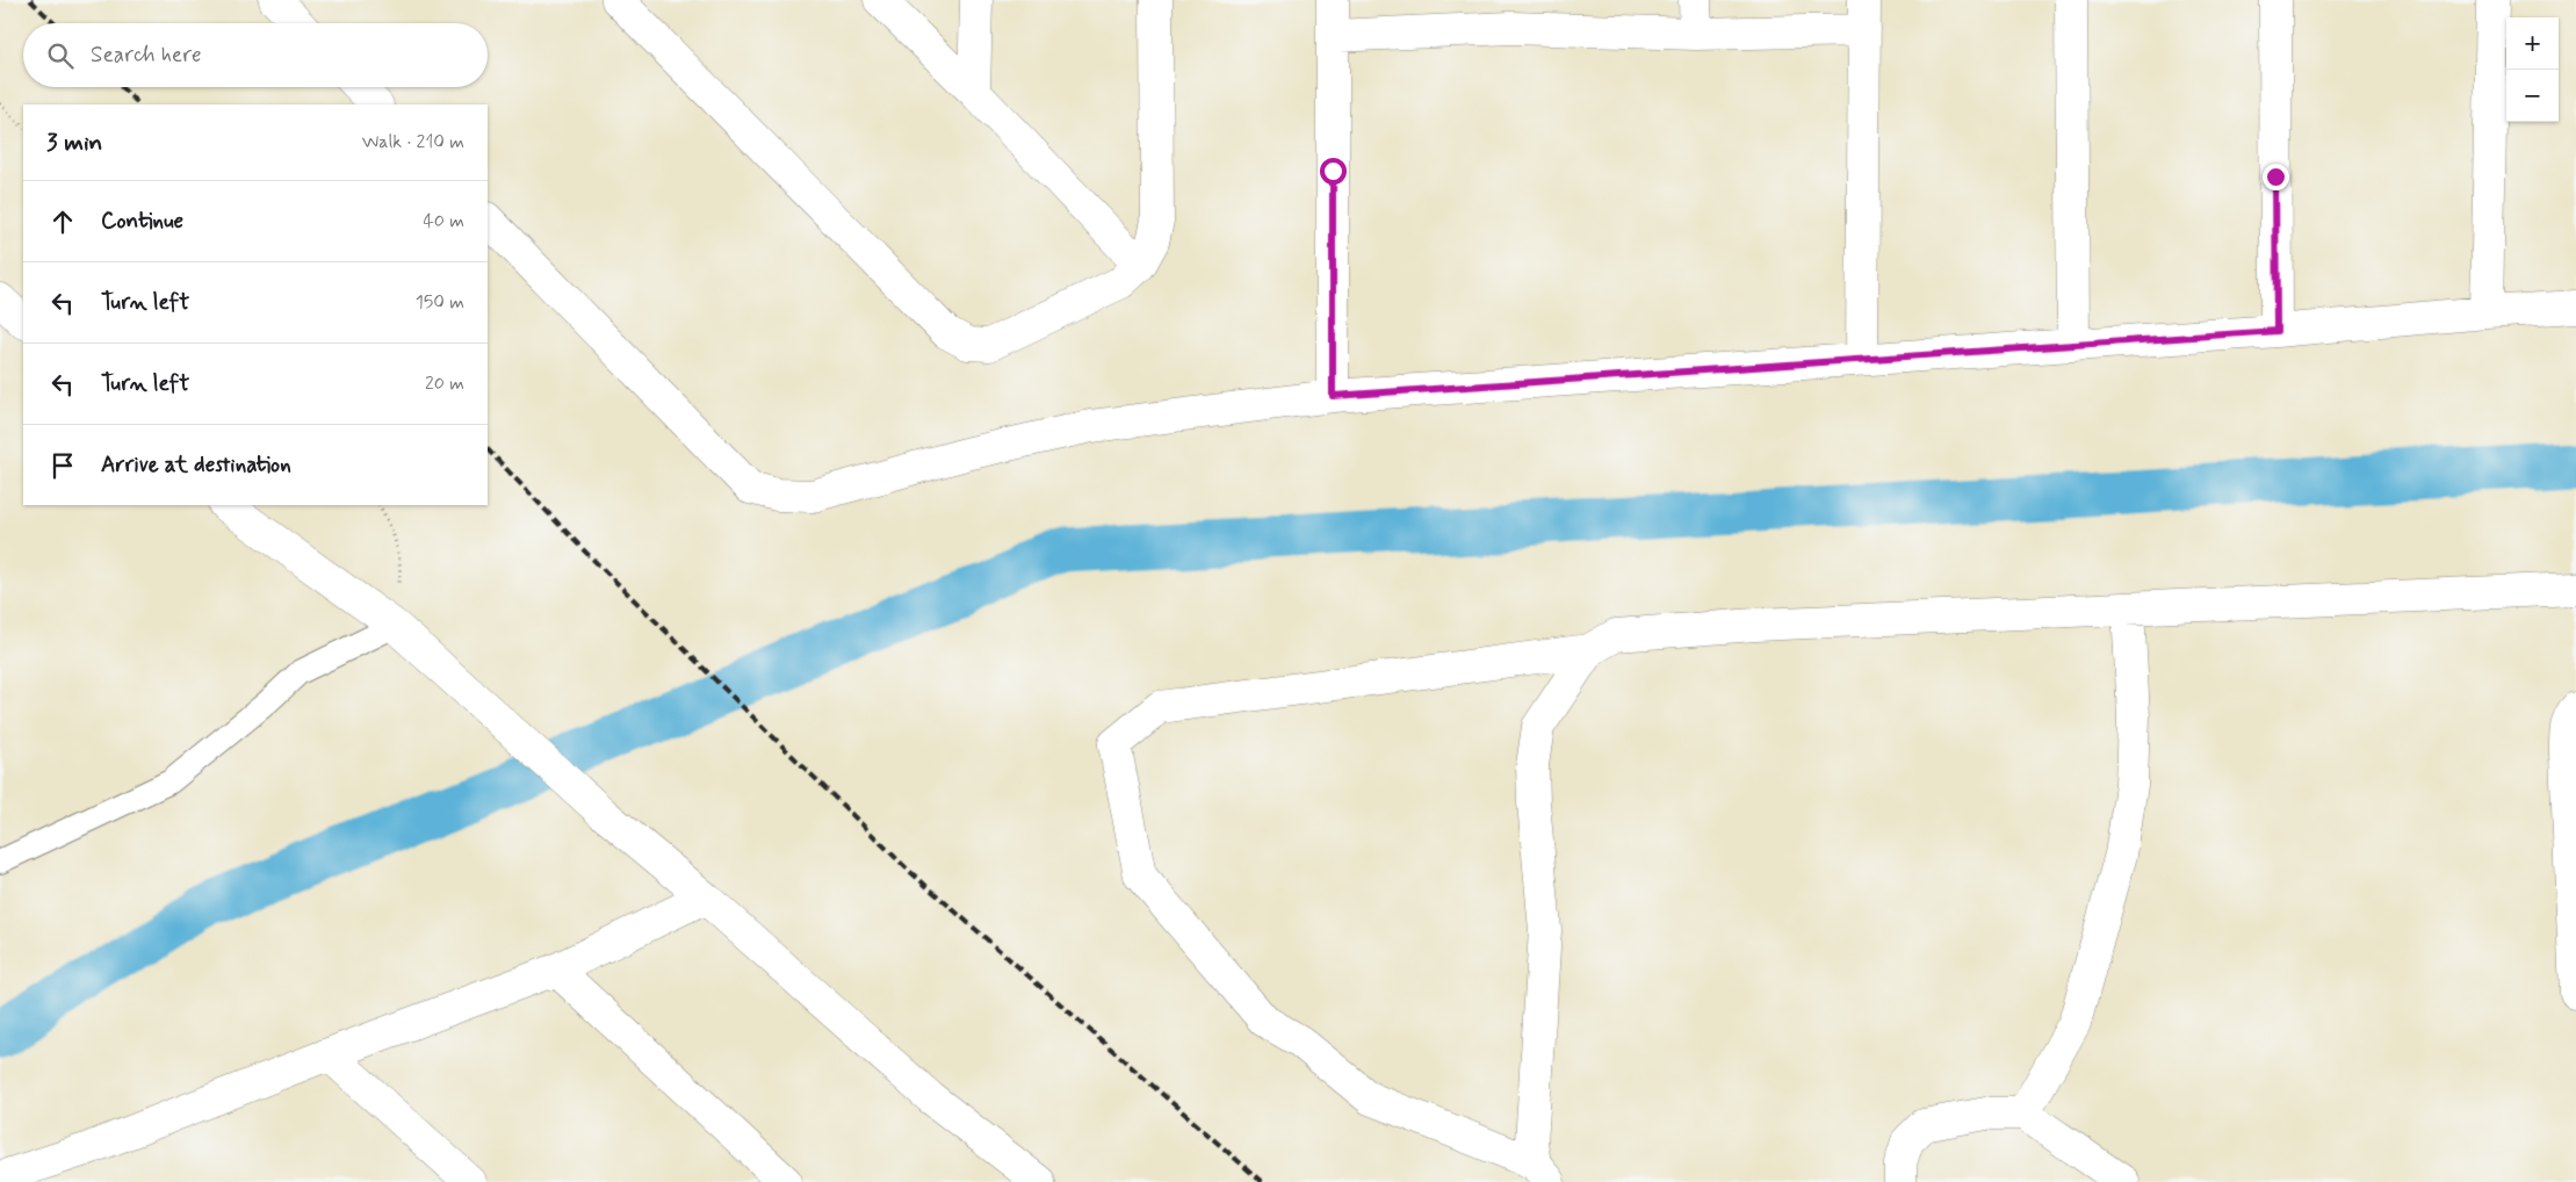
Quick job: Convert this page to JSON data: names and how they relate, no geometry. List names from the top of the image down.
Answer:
{
  "page": {
    "map_buttons": ["+", "−"],
    "search": "Search here",
    "heading": ["3 min", "Walk · 210 m"],
    "list": [
      ["Continue", "40 m"],
      ["Turn left", "150 m"],
      ["Turn left", "20 m"],
      "Arrive at destination"
    ]
  }
}
